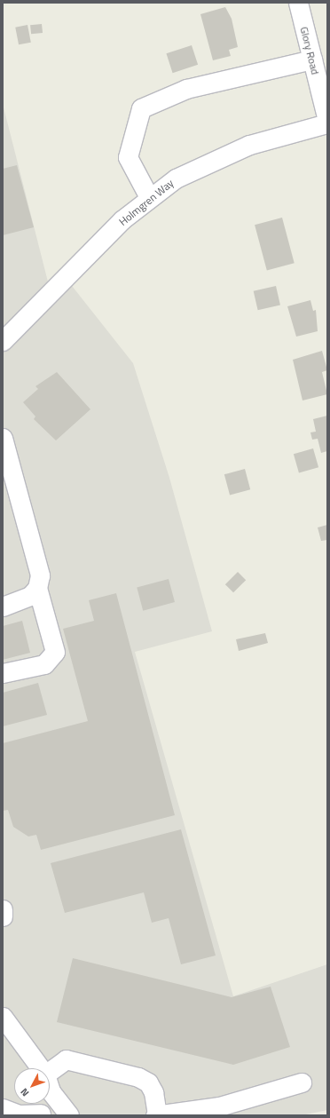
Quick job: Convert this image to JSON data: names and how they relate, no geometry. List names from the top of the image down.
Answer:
{
  "streets": {
    "street": ["Glory Road", "Holmgren Way"]
  },
  "north": "bottom left"
}
